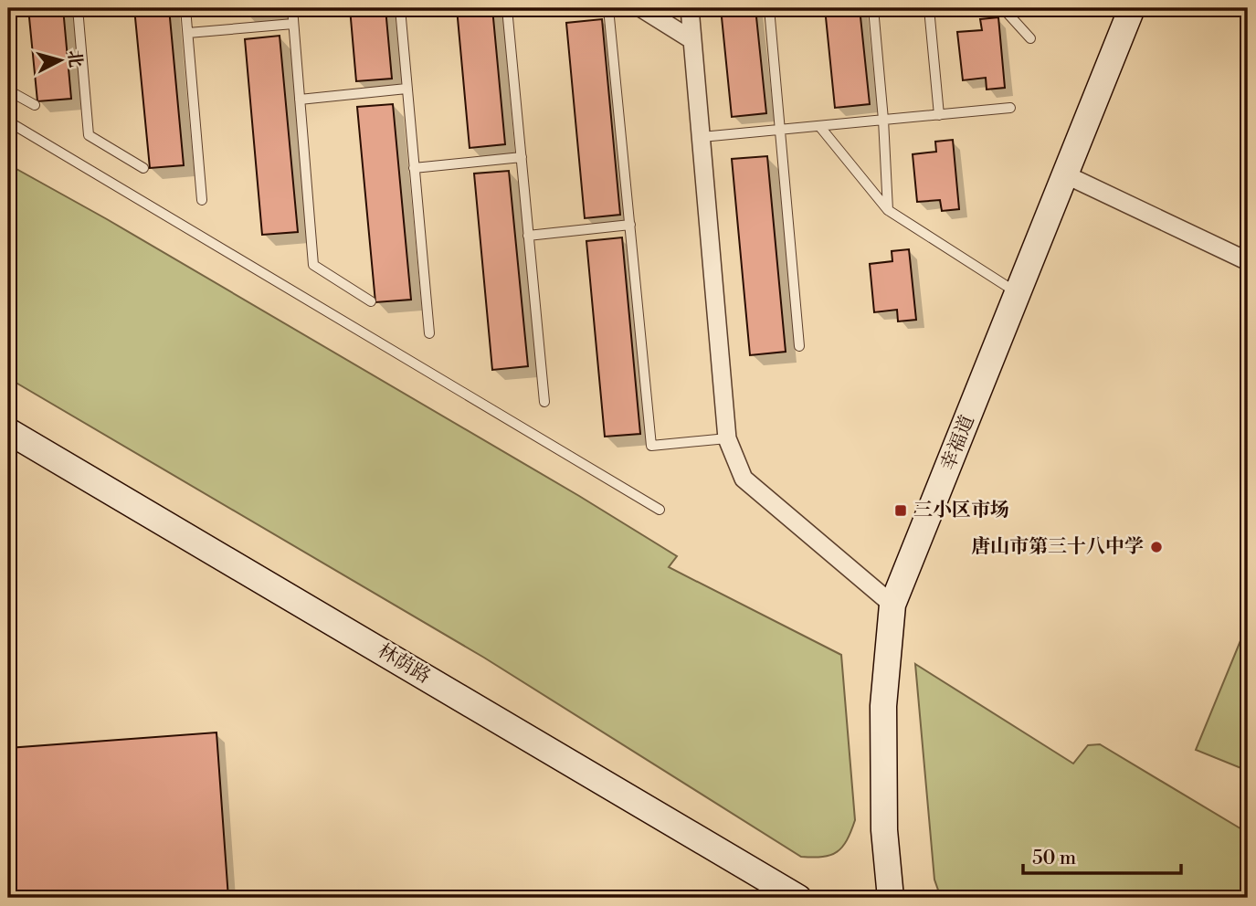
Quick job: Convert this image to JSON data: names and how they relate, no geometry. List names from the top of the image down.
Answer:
{
  "streets": {
    "main road": ["幸福道", "林荫路"]
  },
  "places": {
    "transit": ["三小区市场"],
    "other": ["唐山市第三十八中学"]
  },
  "scale_bar": "50 m",
  "north": "right"
}
